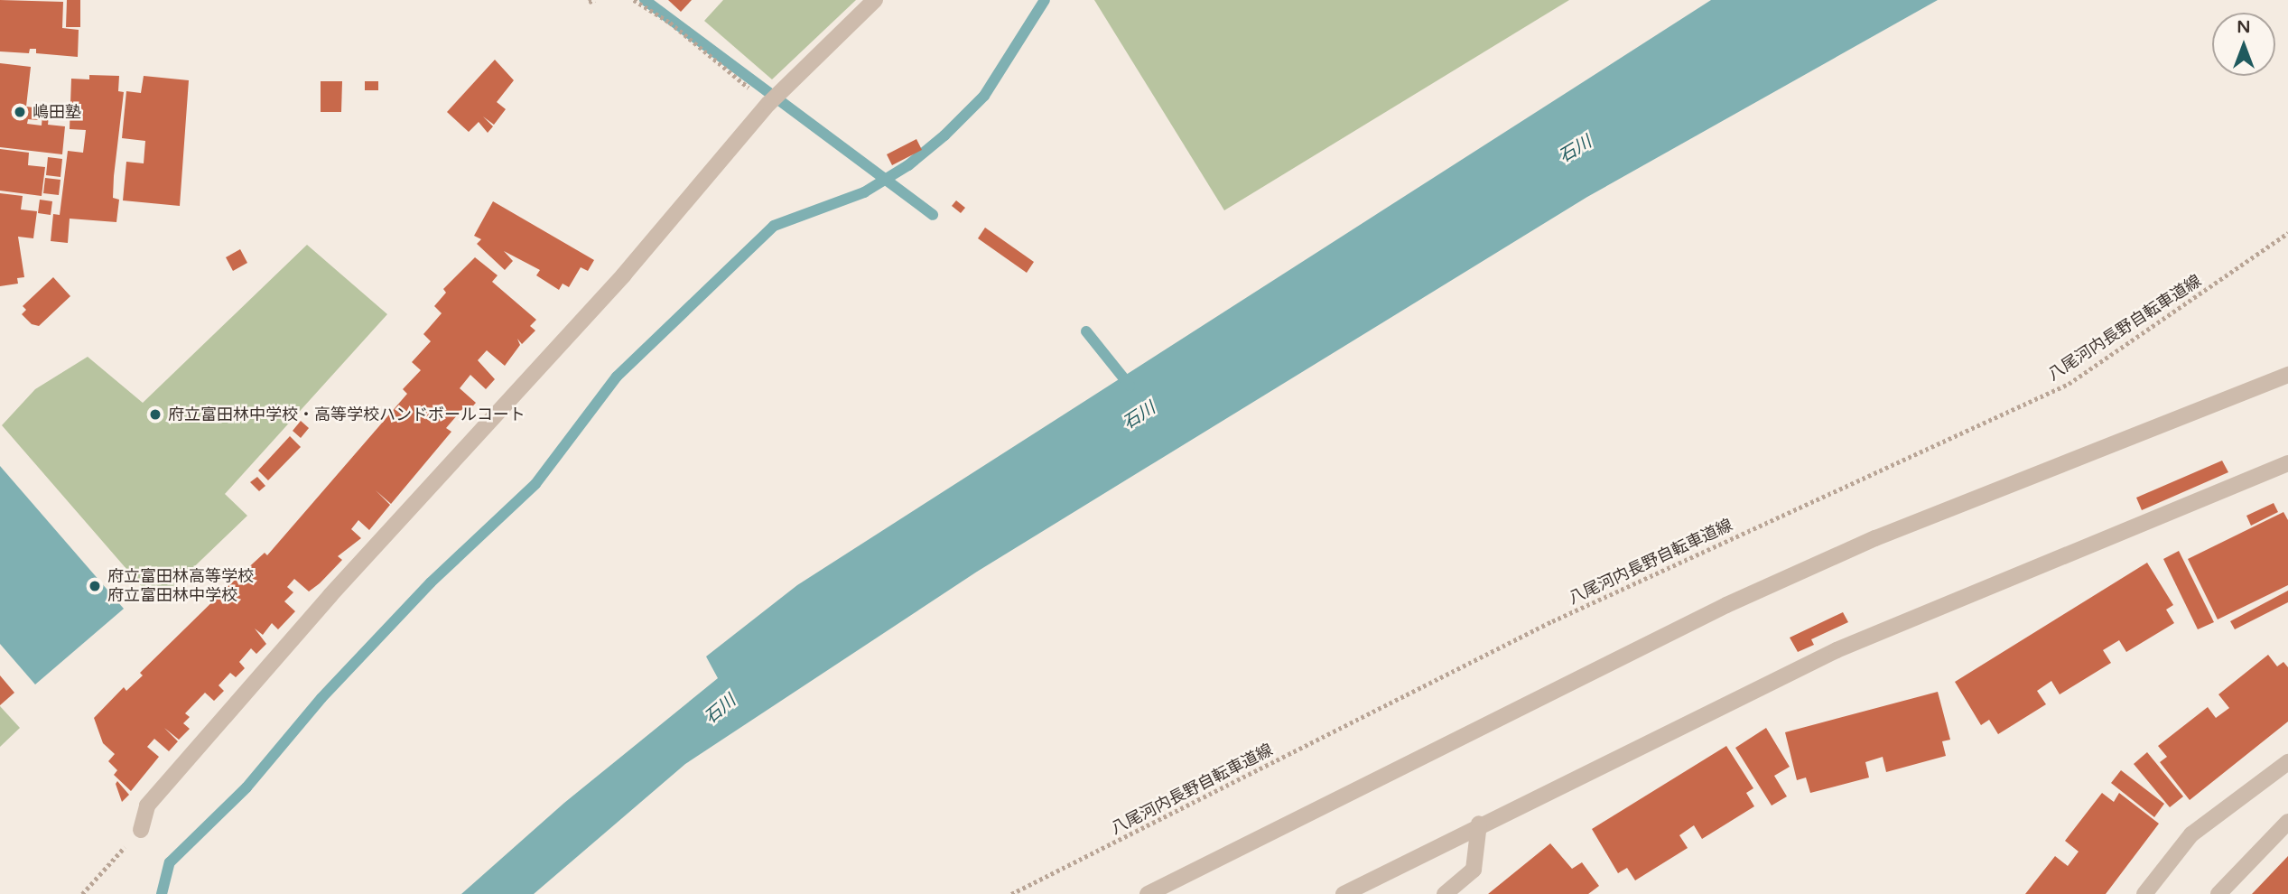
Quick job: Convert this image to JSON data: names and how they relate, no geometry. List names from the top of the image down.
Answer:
{
  "streets": {
    "path": ["八尾河内長野自転車道線"]
  },
  "water": ["石川"],
  "places": ["嶋田塾", "府立富田林中学校・高等学校ハンドボールコート", "府立富田林高等学校 府立富田林中学校"],
  "north": "top"
}
